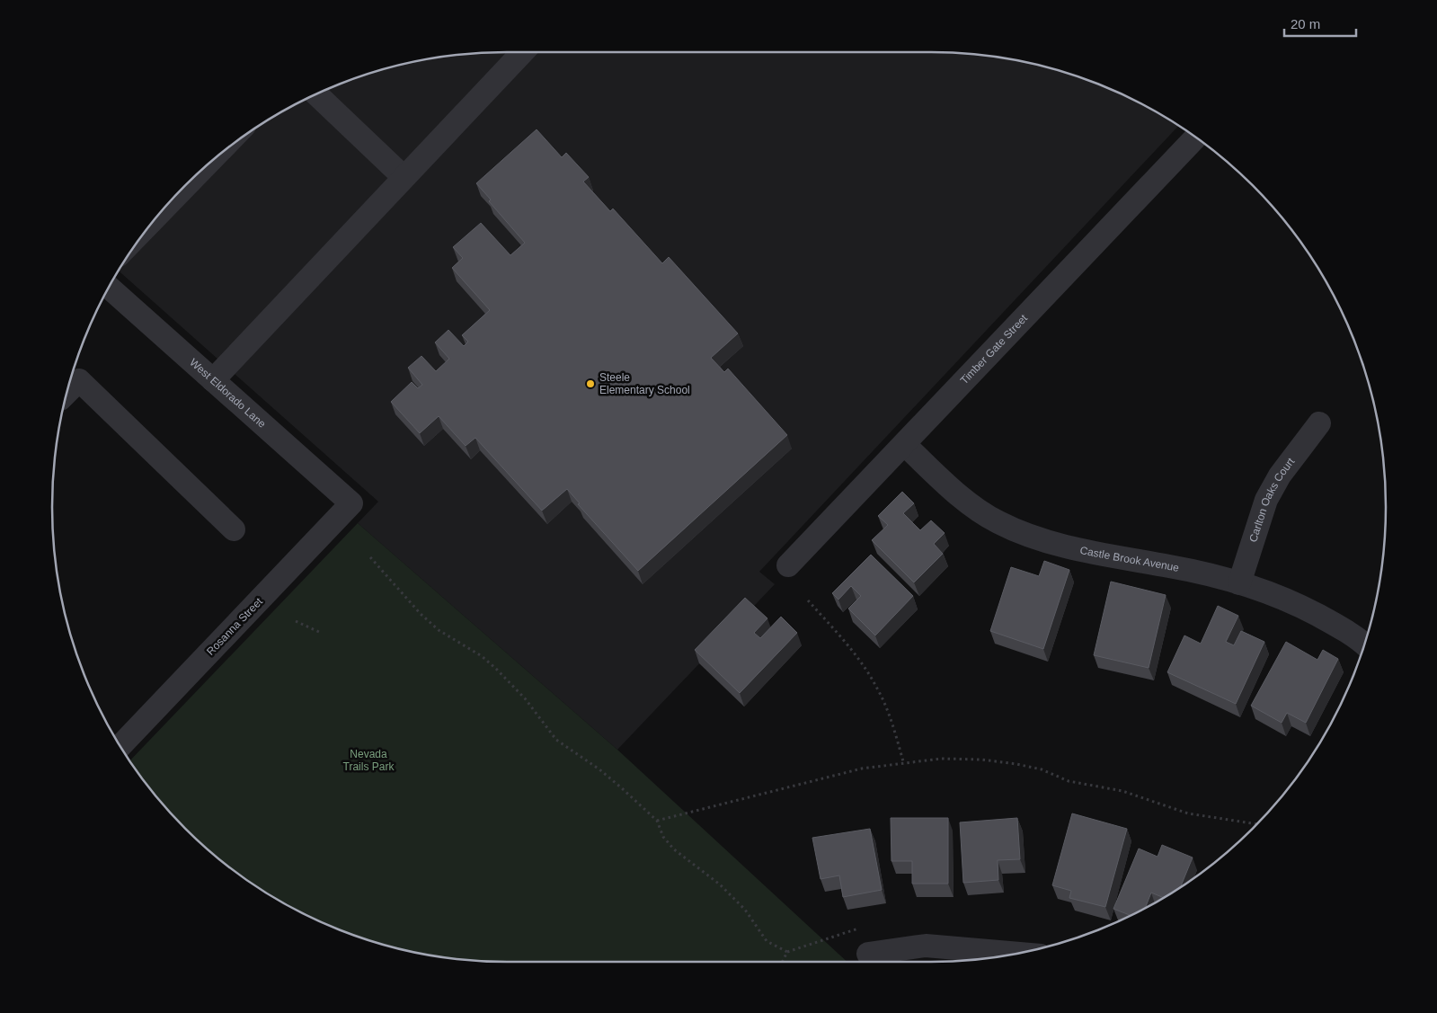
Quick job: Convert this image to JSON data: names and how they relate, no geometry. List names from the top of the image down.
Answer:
{
  "streets": {
    "street": [
      "Timber Gate Street",
      "West Eldorado Lane",
      "Carlton Oaks Court",
      "Castle Brook Avenue",
      "Rosanna Street"
    ]
  },
  "crossings": [
    ["Timber Gate Street", "Castle Brook Avenue"],
    ["West Eldorado Lane", "Rosanna Street"],
    ["Carlton Oaks Court", "Castle Brook Avenue"]
  ],
  "parks": ["Nevada Trails Park"],
  "places": ["Steele Elementary School"],
  "scale_bar": "20 m"
}
